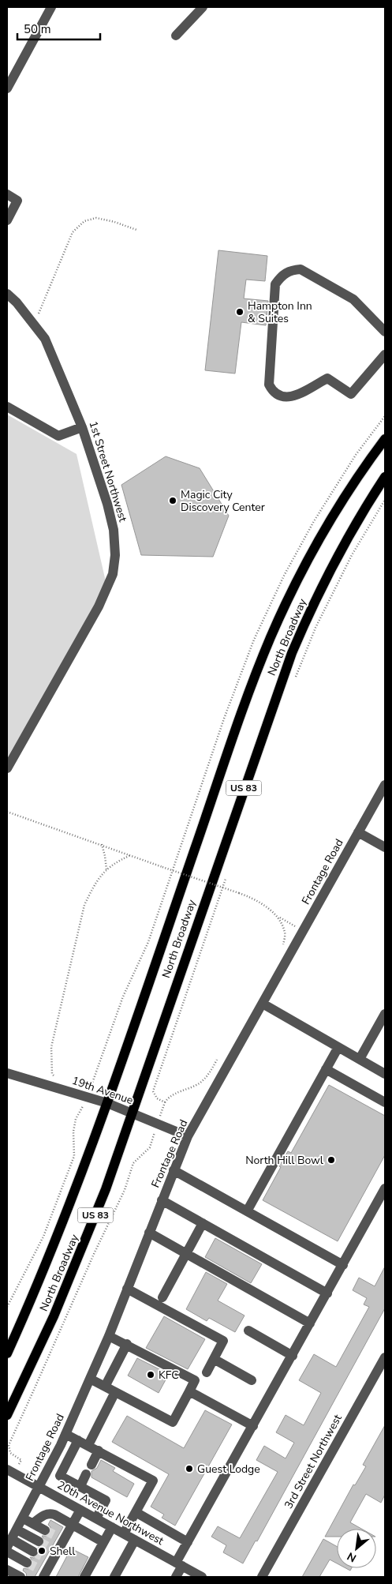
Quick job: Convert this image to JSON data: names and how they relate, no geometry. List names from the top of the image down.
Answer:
{
  "streets": {
    "main road": ["North Broadway", "US 83"],
    "street": [
      "1st Street Northwest",
      "Frontage Road",
      "19th Avenue",
      "3rd Street Northwest",
      "20th Avenue Northwest"
    ]
  },
  "crossings": [
    ["North Broadway", "19th Avenue"],
    ["Frontage Road", "19th Avenue"],
    ["Frontage Road", "20th Avenue Northwest"]
  ],
  "places": [
    "Hampton Inn & Suites",
    "Magic City Discovery Center",
    "North Hill Bowl",
    "KFC",
    "Guest Lodge",
    "Shell"
  ],
  "scale_bar": "50 m",
  "north": "bottom left"
}
